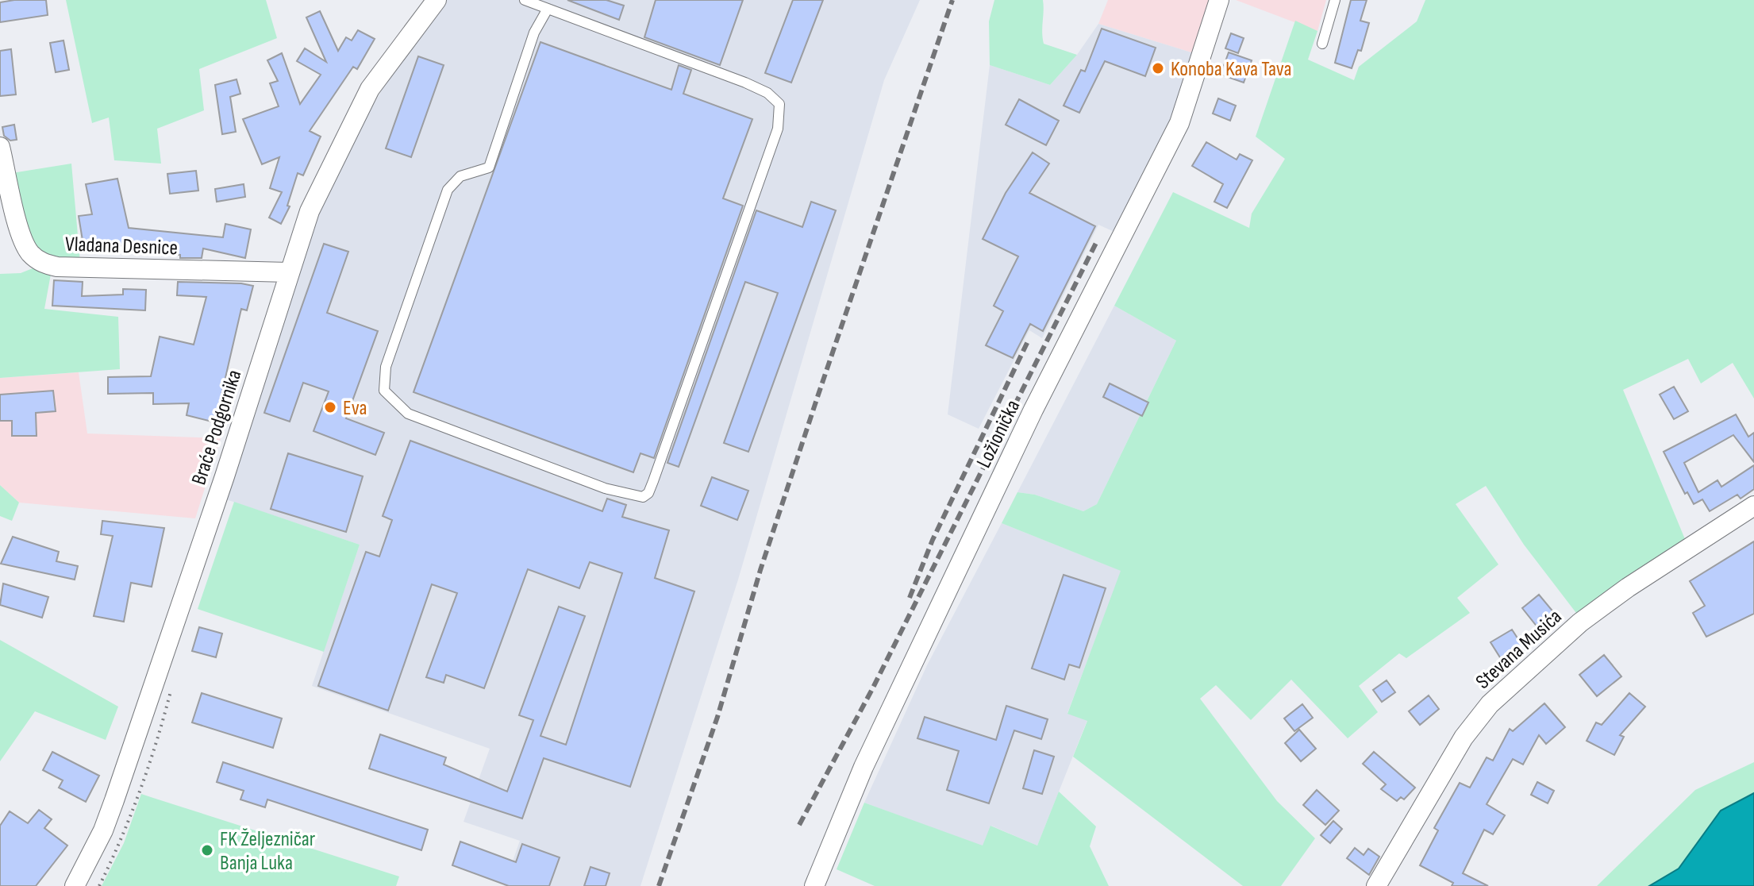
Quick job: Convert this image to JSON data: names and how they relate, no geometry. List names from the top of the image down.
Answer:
{
  "streets": {
    "street": [
      "Vladana Desnice",
      "Braće Podgornika",
      "Ložionička",
      "Stevana Musića"
    ]
  },
  "crossings": [
    ["Vladana Desnice", "Braće Podgornika"]
  ],
  "places": ["Konoba Kava Tava", "Eva", "FK Željezničar Banja Luka"]
}
